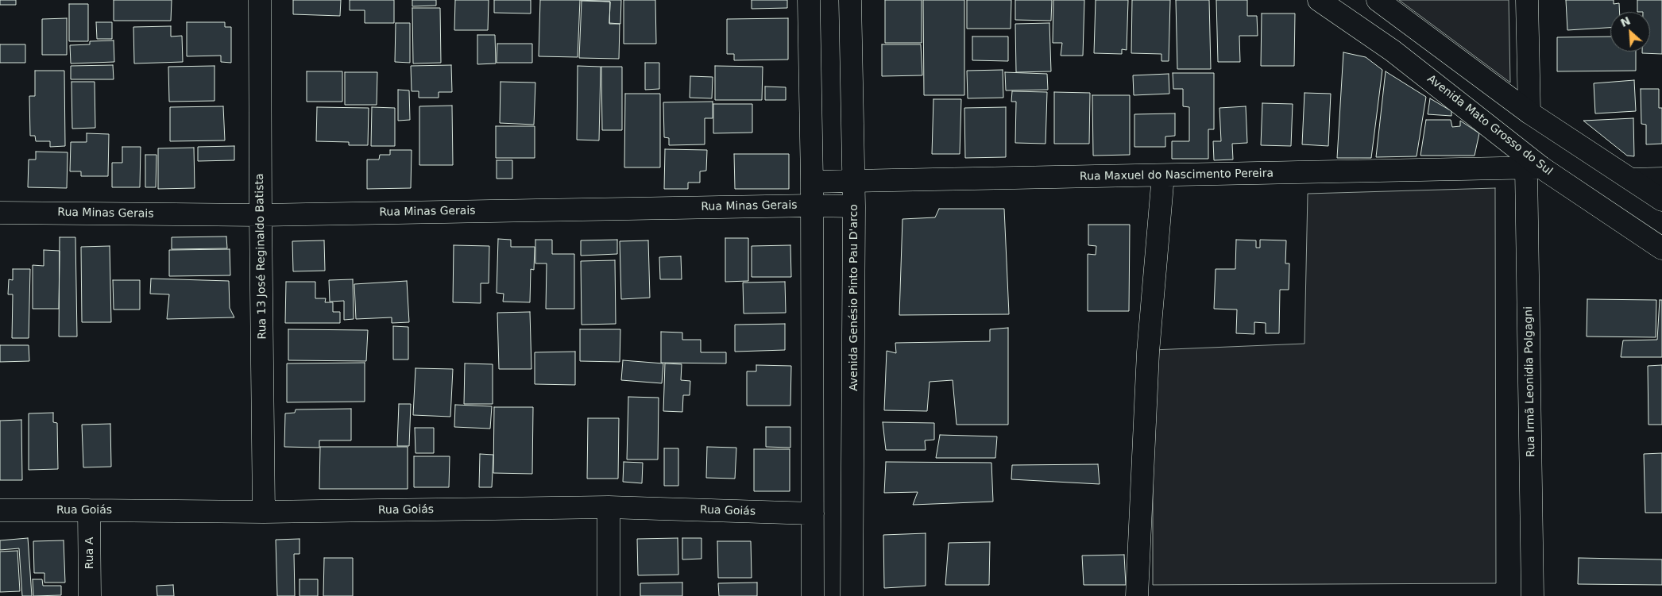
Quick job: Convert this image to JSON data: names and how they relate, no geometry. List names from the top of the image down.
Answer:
{
  "streets": {
    "street": [
      "Avenida Mato Grosso do Sul",
      "Rua Maxuel do Nascimento Pereira",
      "Rua Minas Gerais",
      "Rua 13 José Reginaldo Batista",
      "Avenida Genésio Pinto Pau D'arco",
      "Rua Irmã Leonidia Polgagni",
      "Rua Goiás",
      "Rua A"
    ]
  },
  "crossings": [
    ["Avenida Mato Grosso do Sul", "Rua Maxuel do Nascimento Pereira"],
    ["Avenida Mato Grosso do Sul", "Rua Irmã Leonidia Polgagni"],
    ["Rua Maxuel do Nascimento Pereira", "Avenida Genésio Pinto Pau D'arco"],
    ["Rua Maxuel do Nascimento Pereira", "Rua Irmã Leonidia Polgagni"],
    ["Rua Minas Gerais", "Rua 13 José Reginaldo Batista"],
    ["Rua Minas Gerais", "Avenida Genésio Pinto Pau D'arco"],
    ["Rua 13 José Reginaldo Batista", "Rua Goiás"],
    ["Rua Goiás", "Rua A"]
  ],
  "north": "top left"
}
